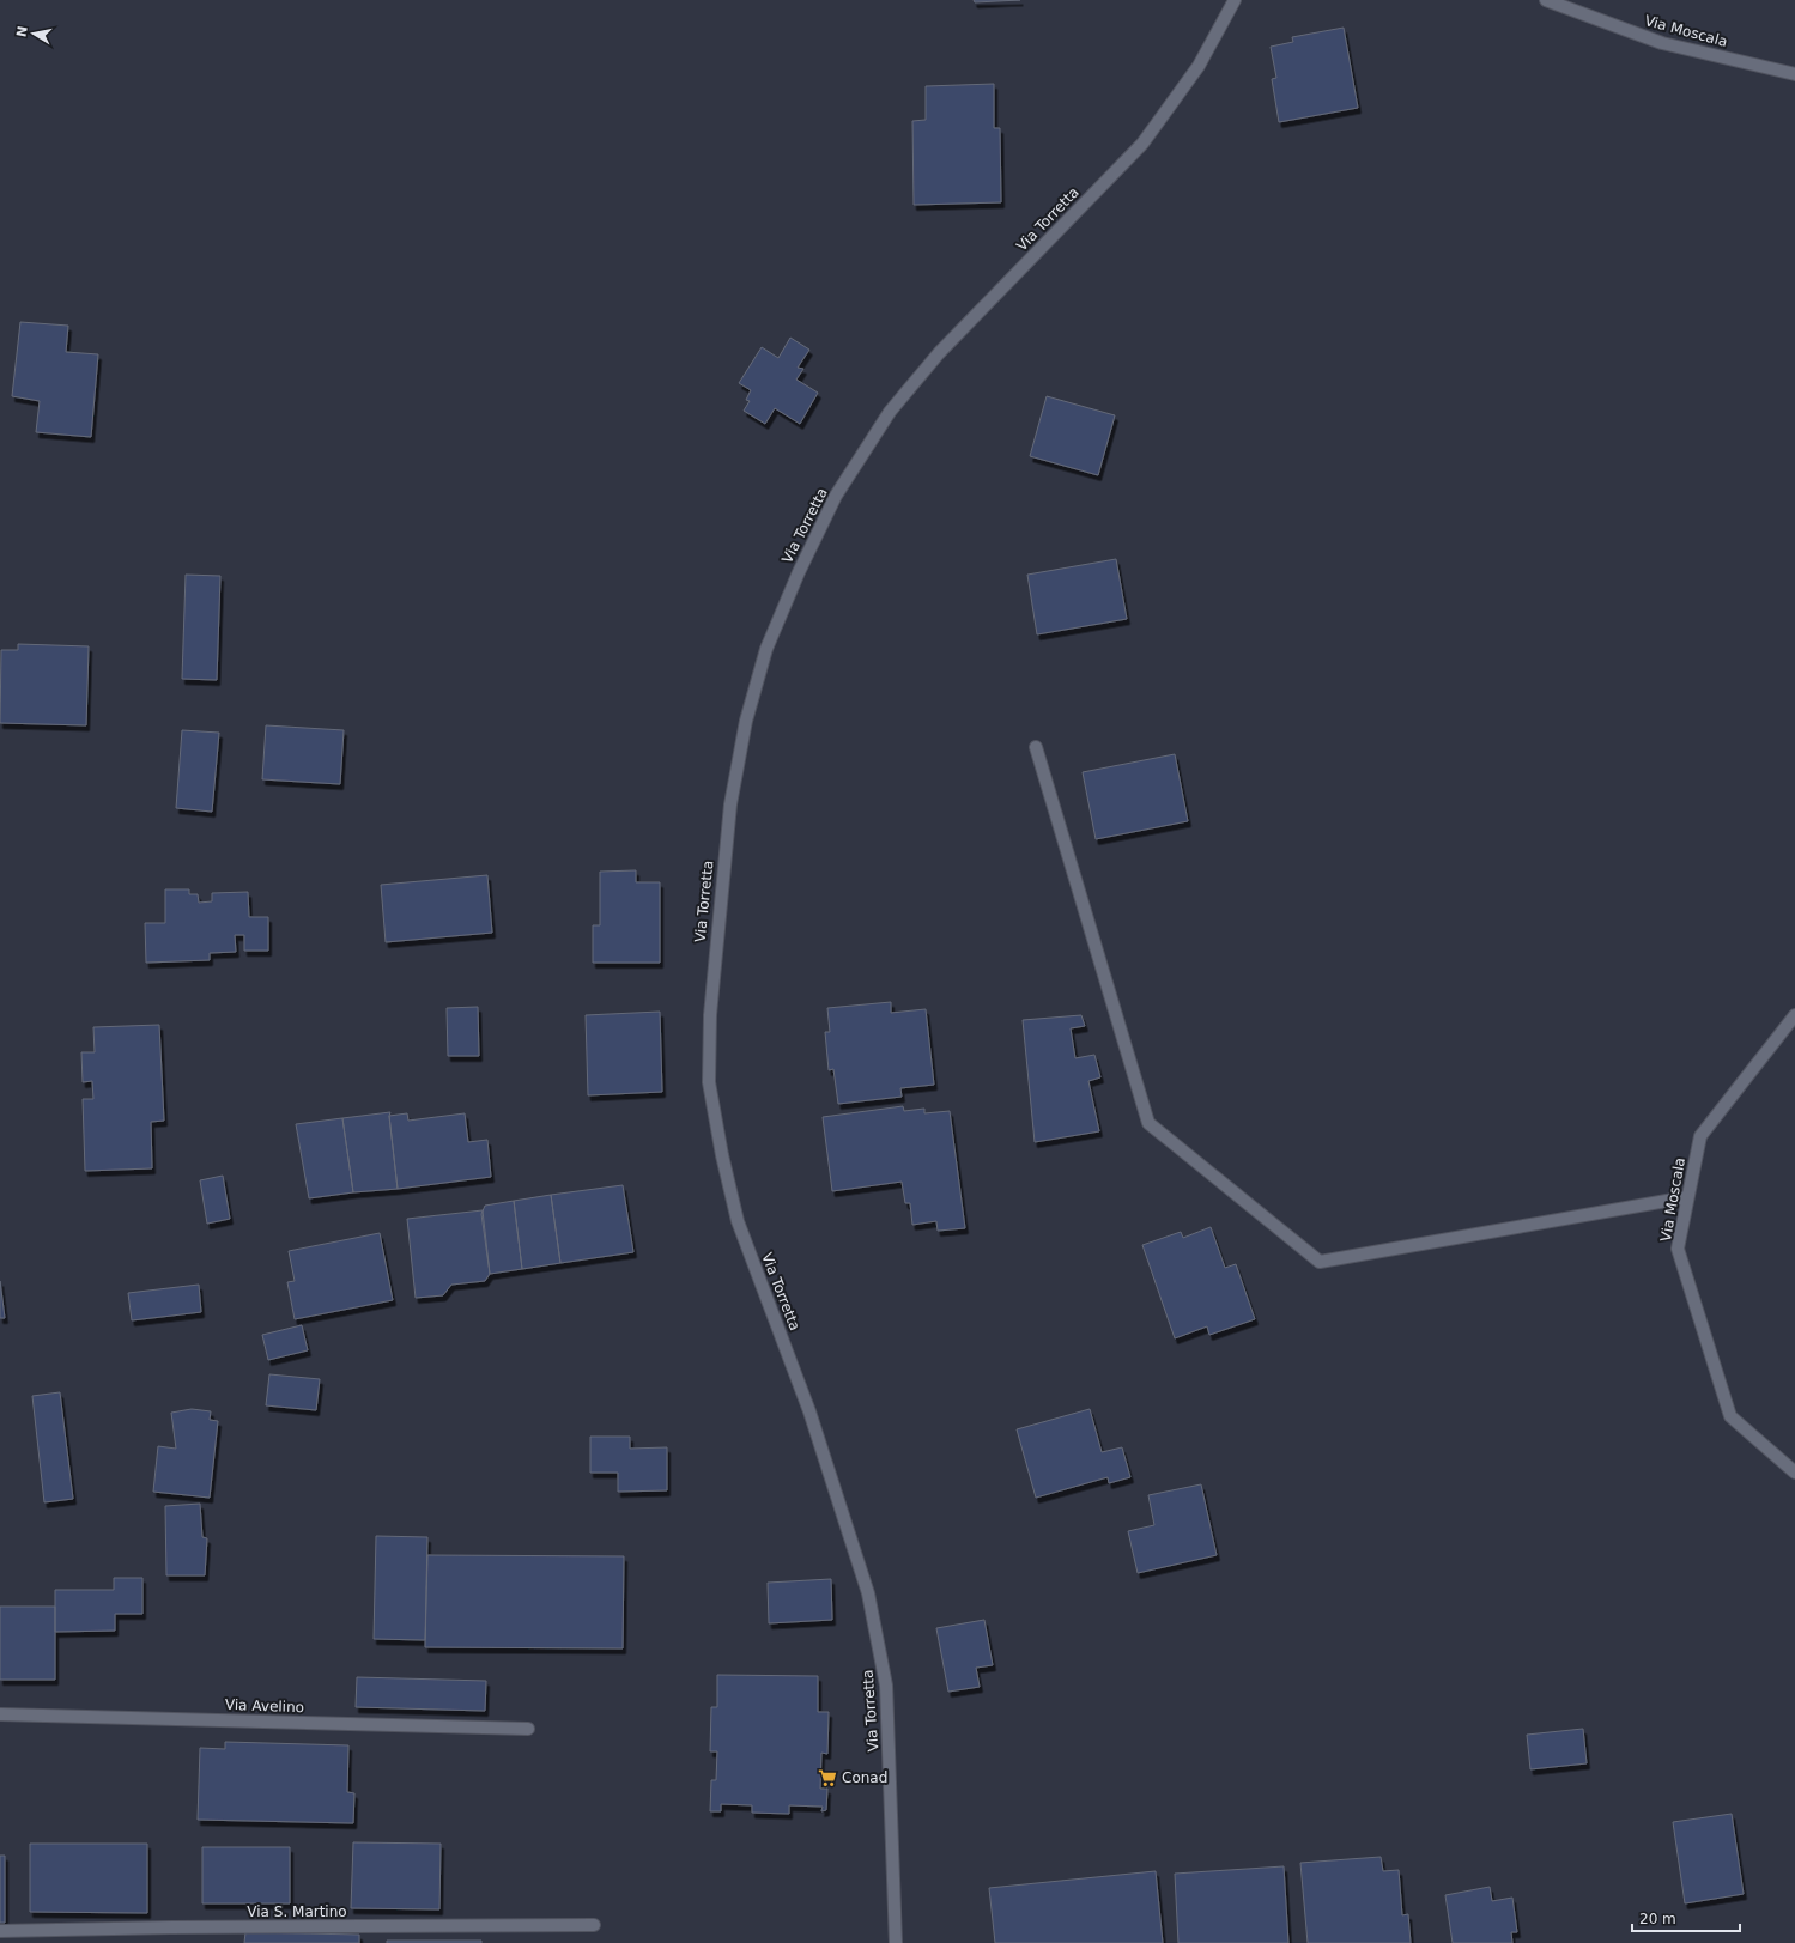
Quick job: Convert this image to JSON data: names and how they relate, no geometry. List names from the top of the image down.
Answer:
{
  "streets": {
    "street": [
      "Via Moscala",
      "Via Torretta",
      "Via Avelino",
      "Via S. Martino"
    ]
  },
  "places": {
    "supermarket": ["Conad"]
  },
  "scale_bar": "20 m",
  "north": "left"
}
